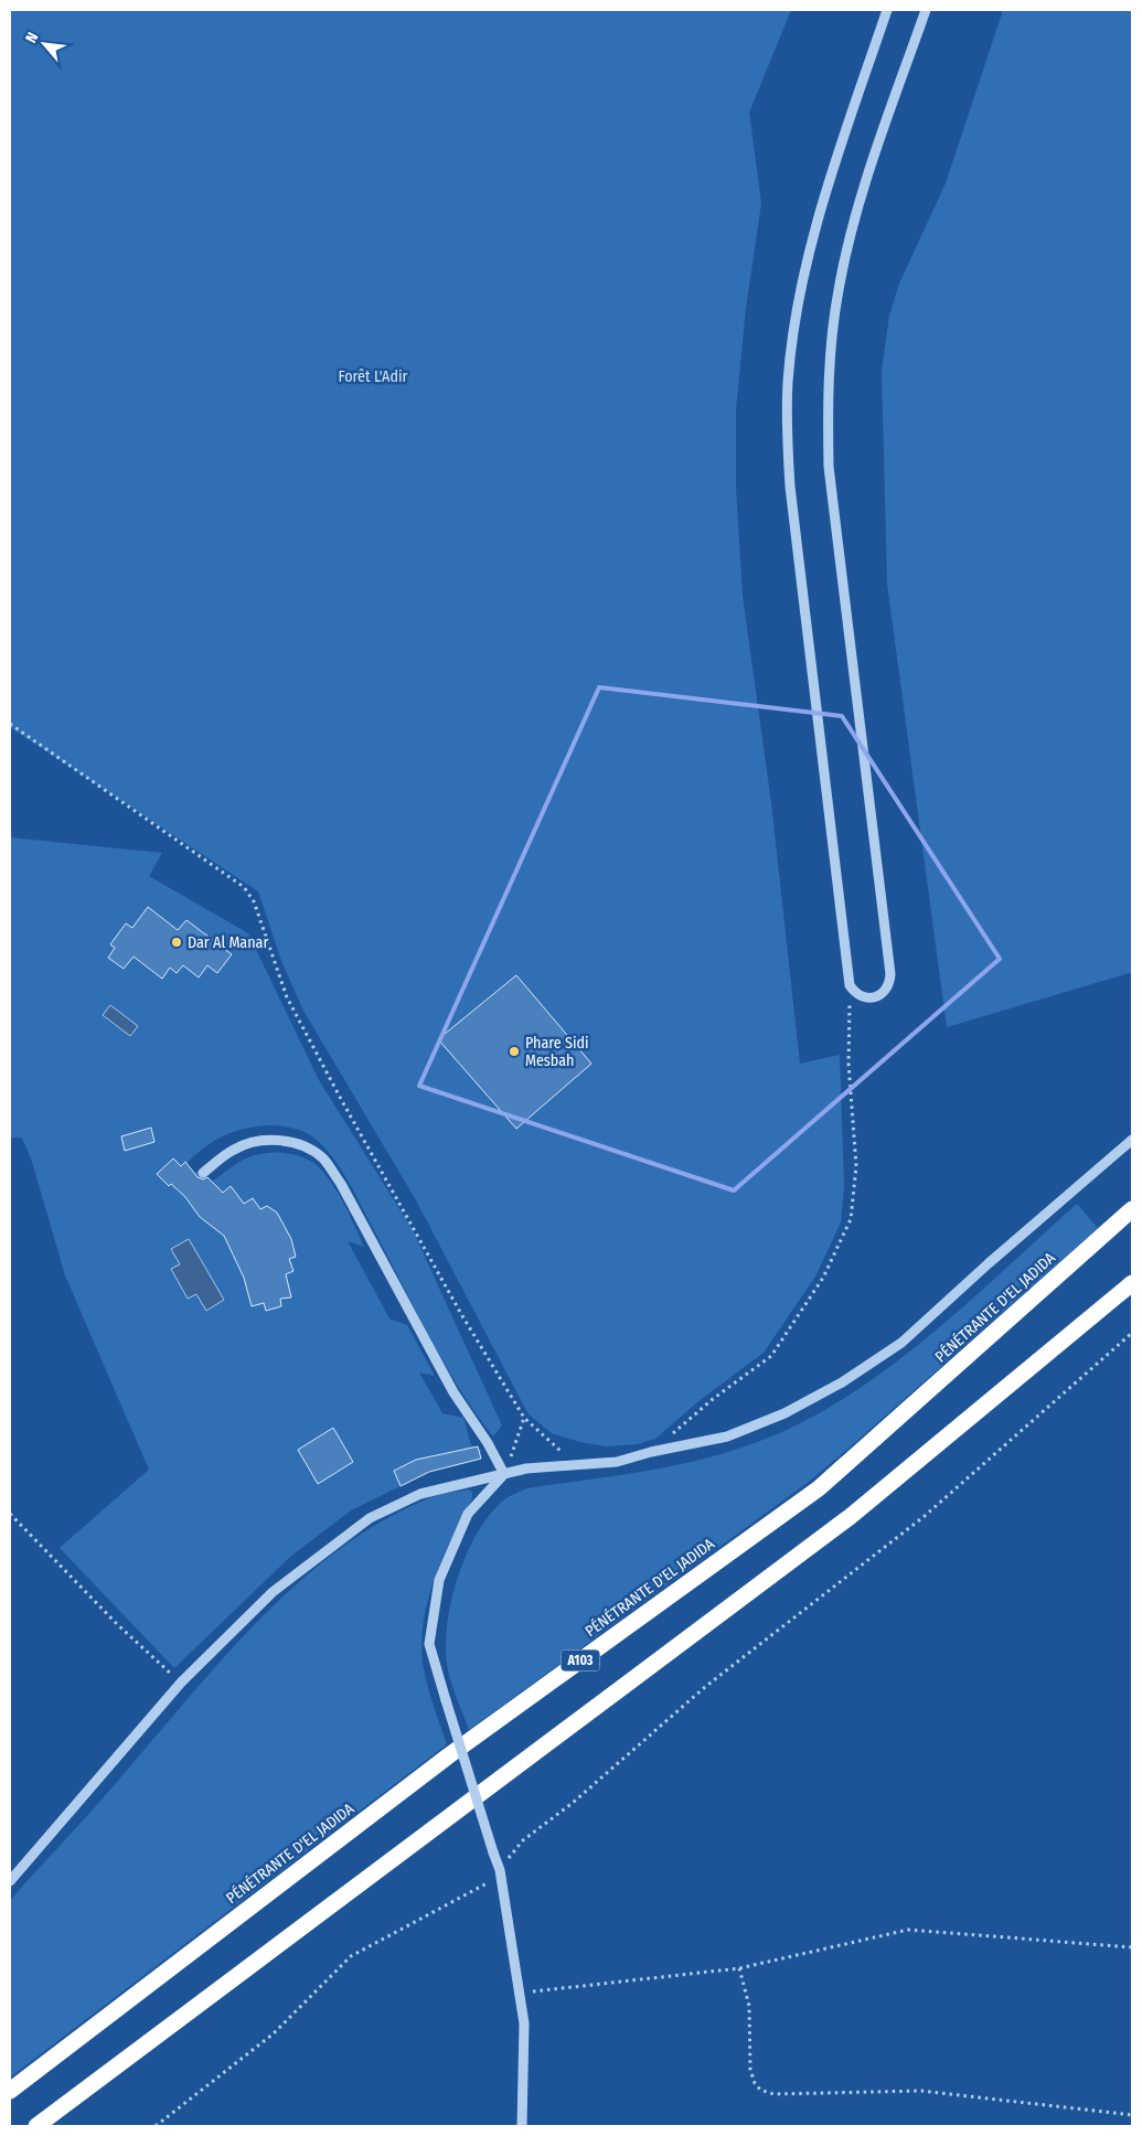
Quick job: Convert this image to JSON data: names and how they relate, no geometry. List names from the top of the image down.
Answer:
{
  "streets": {
    "highway": ["PÉNÉTRANTE D'EL JADIDA", "A103"]
  },
  "parks": ["Forêt L'Adir"],
  "places": ["Dar Al Manar", "Phare Sidi Mesbah"],
  "north": "top left"
}
